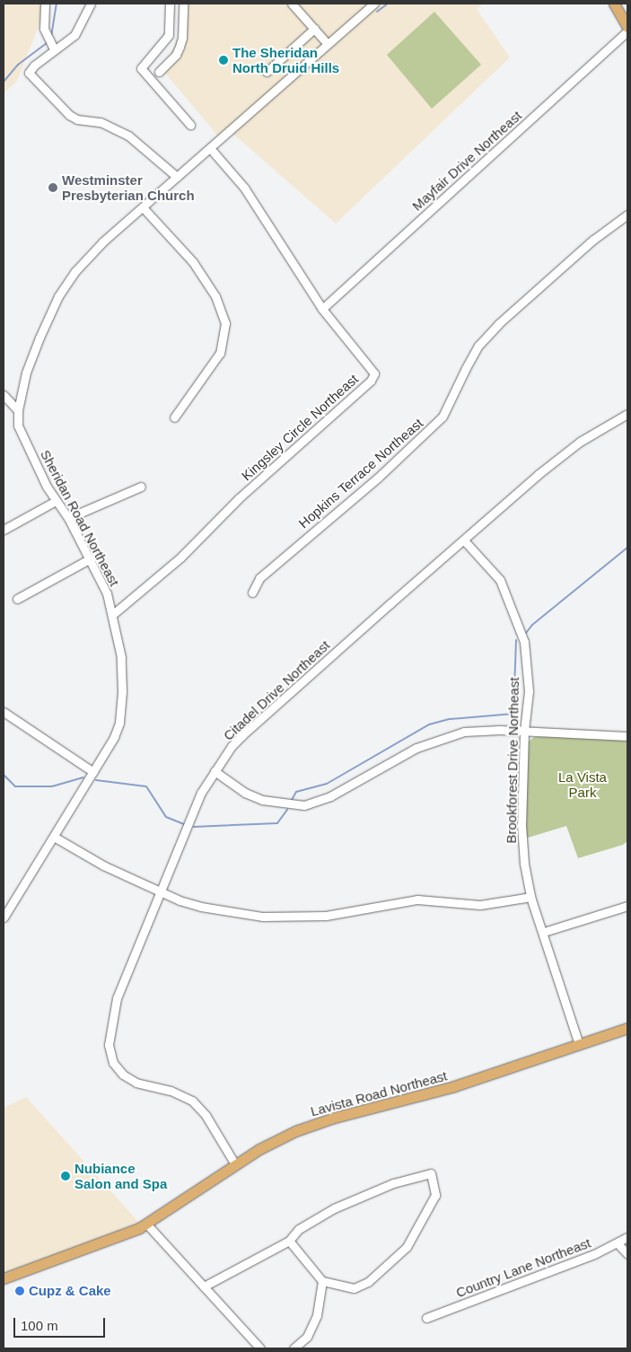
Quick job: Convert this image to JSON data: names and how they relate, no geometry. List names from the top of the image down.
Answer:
{
  "streets": {
    "main road": ["Lavista Road Northeast"],
    "street": [
      "Mayfair Drive Northeast",
      "Kingsley Circle Northeast",
      "Hopkins Terrace Northeast",
      "Sheridan Road Northeast",
      "Citadel Drive Northeast",
      "Brookforest Drive Northeast",
      "Country Lane Northeast"
    ]
  },
  "crossings": [
    ["Mayfair Drive Northeast", "Kingsley Circle Northeast"],
    ["Kingsley Circle Northeast", "Sheridan Road Northeast"],
    ["Citadel Drive Northeast", "Brookforest Drive Northeast"],
    ["Citadel Drive Northeast", "Lavista Road Northeast"],
    ["Brookforest Drive Northeast", "Lavista Road Northeast"]
  ],
  "parks": ["La Vista Park"],
  "places": [
    "The Sheridan North Druid Hills",
    "Westminster Presbyterian Church",
    "Nubiance Salon and Spa",
    "Cupz & Cake"
  ],
  "scale_bar": "100 m"
}
